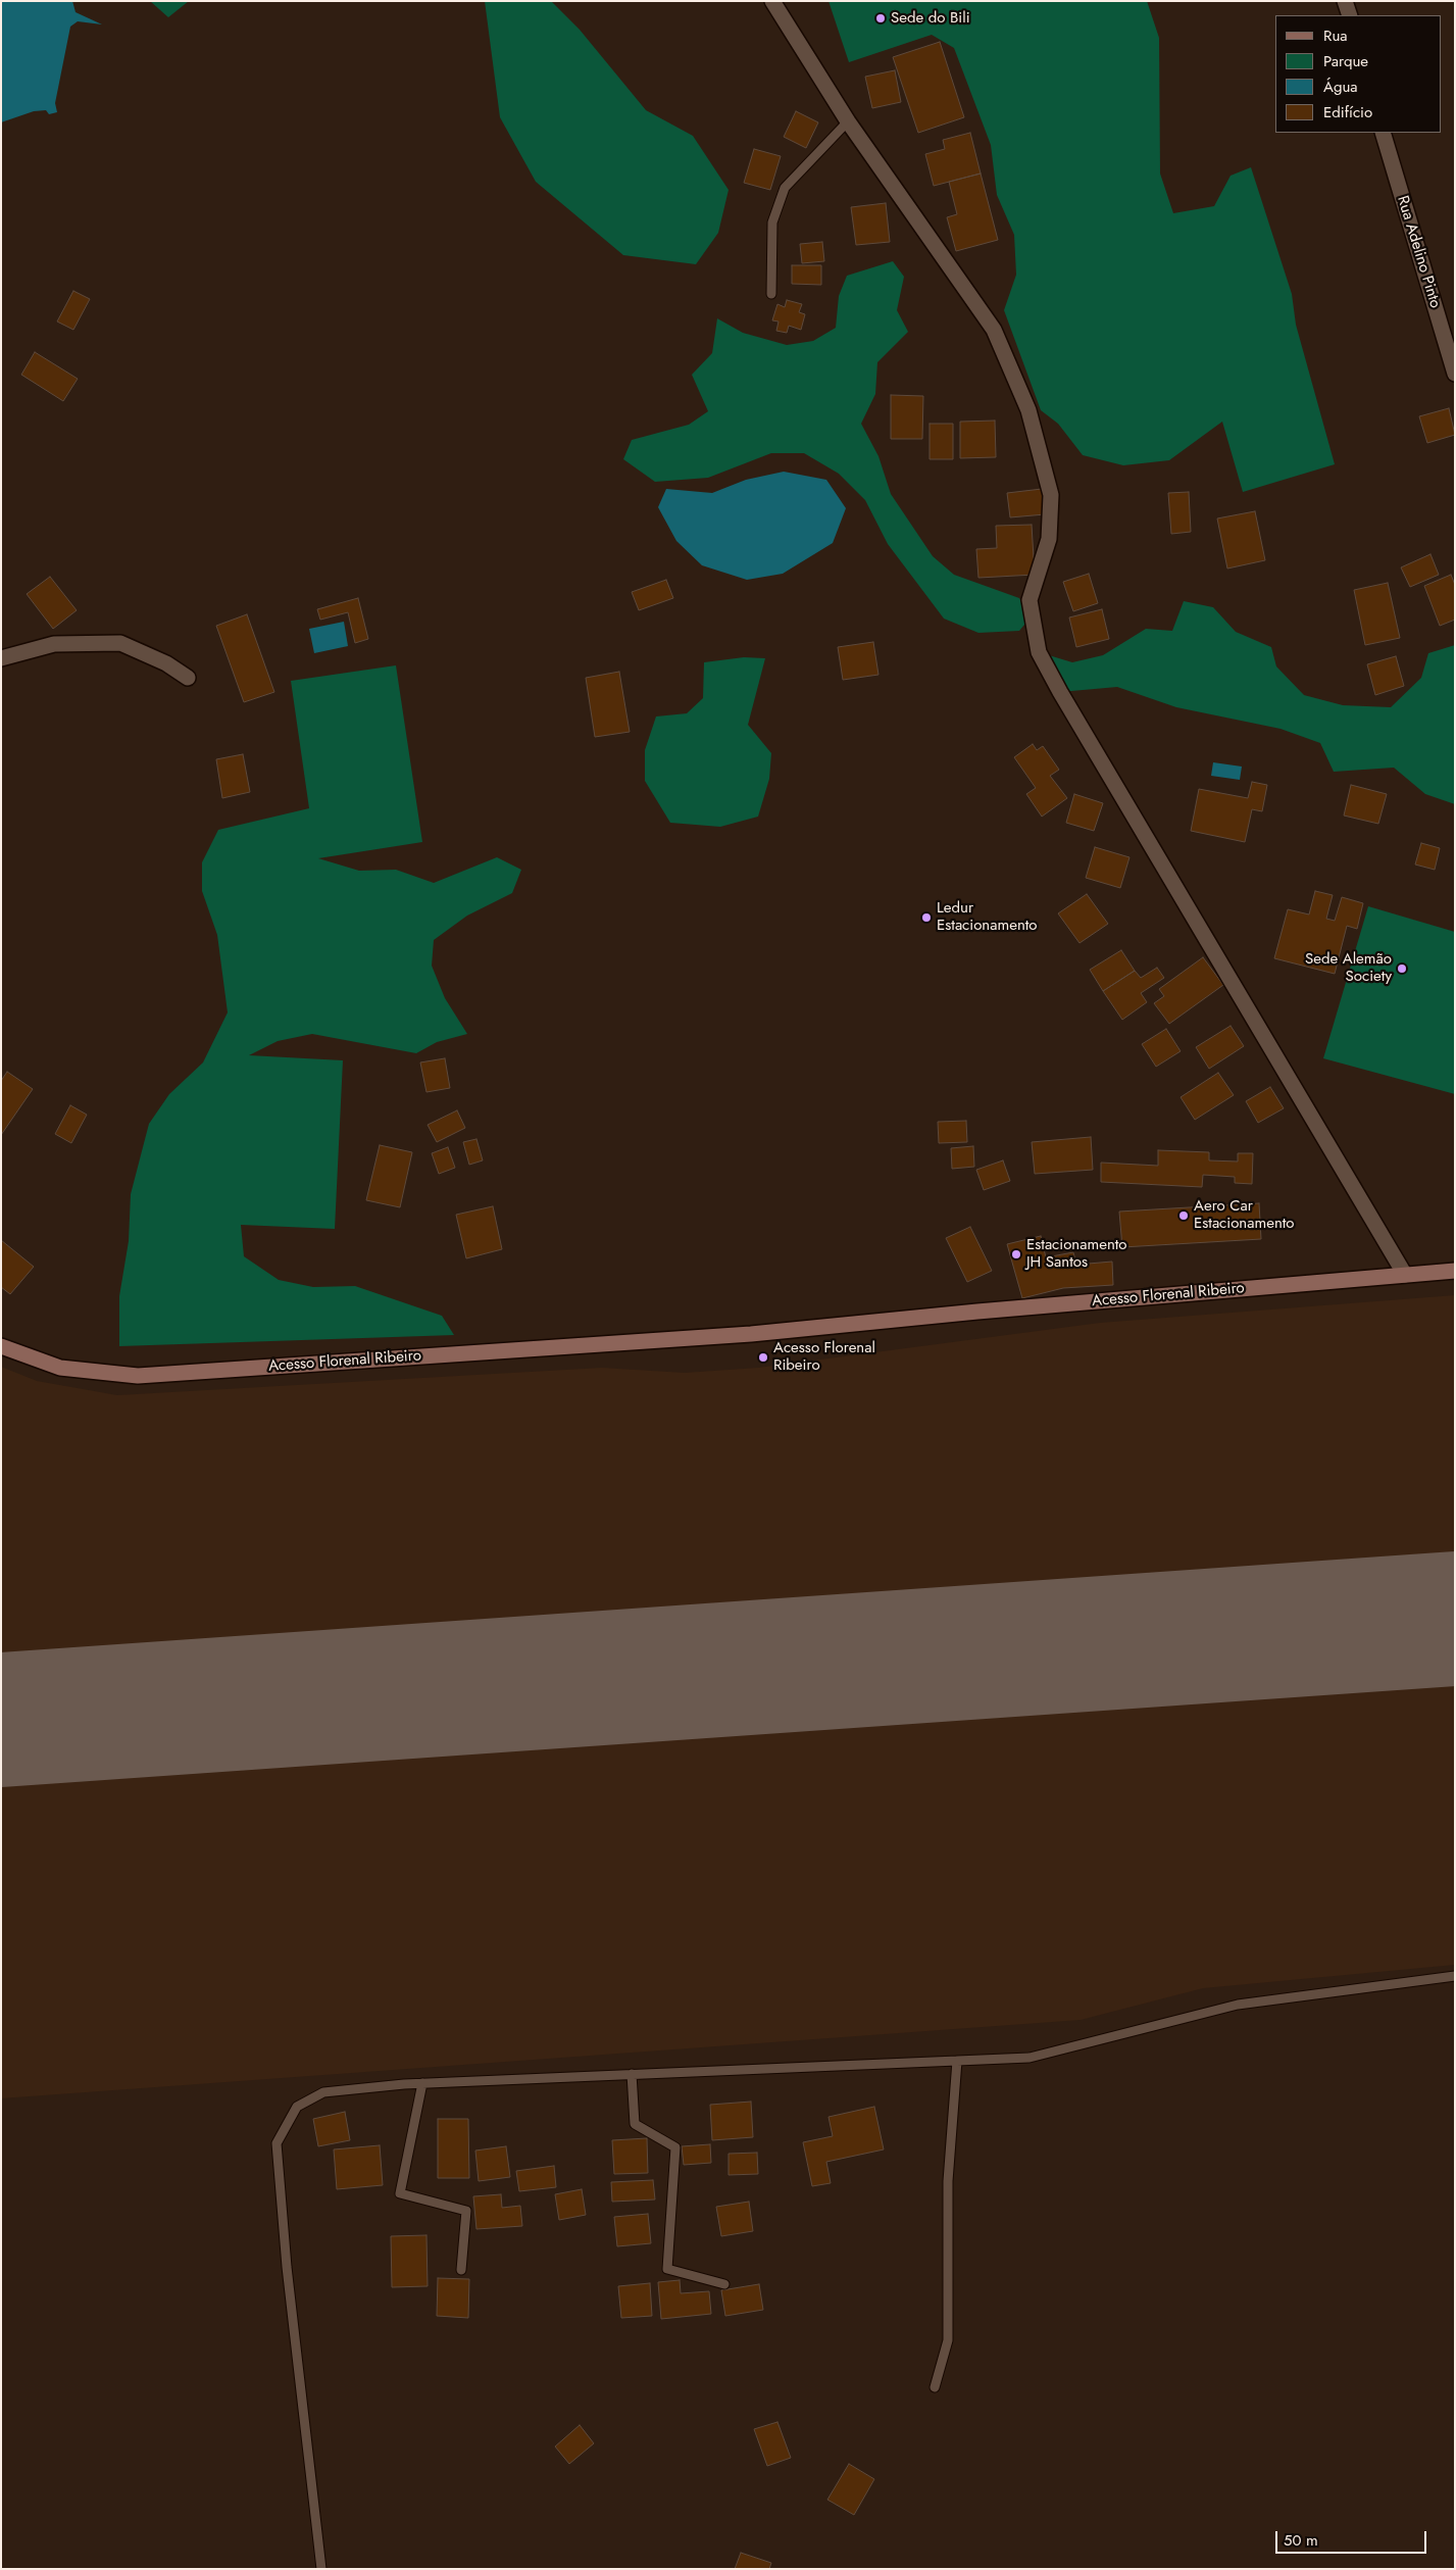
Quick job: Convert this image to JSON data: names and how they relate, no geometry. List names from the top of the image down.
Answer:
{
  "streets": {
    "street": ["Rua Adelino Pinto", "Acesso Florenal Ribeiro"]
  },
  "places": [
    "Sede do Bili",
    "Ledur Estacionamento",
    "Sede Alemão Society",
    "Aero Car Estacionamento",
    "Estacionamento JH Santos",
    "Acesso Florenal Ribeiro"
  ],
  "legend": [
    "Rua",
    "Parque",
    "Água",
    "Edifício"
  ],
  "scale_bar": "50 m"
}
